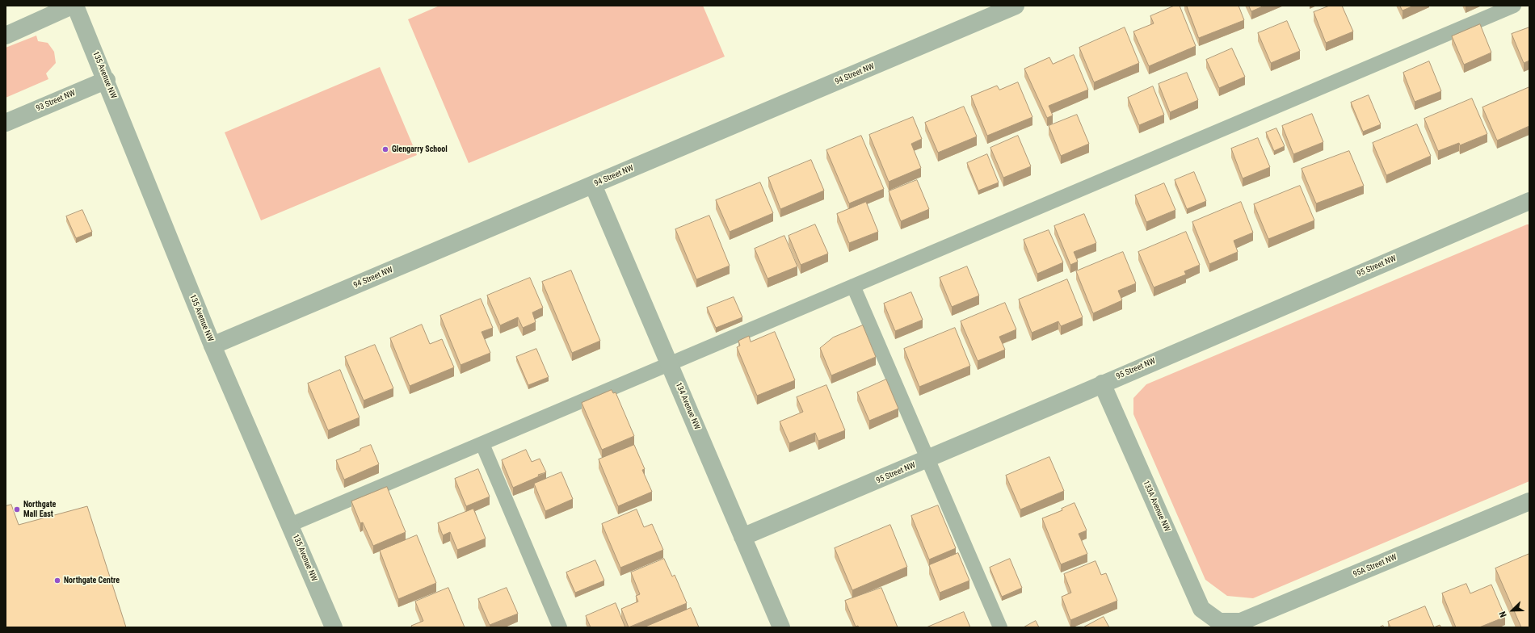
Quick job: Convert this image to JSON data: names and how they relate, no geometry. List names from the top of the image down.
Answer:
{
  "streets": {
    "street": [
      "94 Street NW",
      "135 Avenue NW",
      "93 Street NW",
      "95 Street NW",
      "134 Avenue NW",
      "133A Avenue NW",
      "95A Street NW"
    ]
  },
  "crossings": [
    ["94 Street NW", "135 Avenue NW"],
    ["94 Street NW", "134 Avenue NW"],
    ["135 Avenue NW", "93 Street NW"],
    ["95 Street NW", "134 Avenue NW"],
    ["95 Street NW", "133A Avenue NW"],
    ["133A Avenue NW", "95A Street NW"]
  ],
  "places": ["Glengarry School", "Northgate Mall East", "Northgate Centre"],
  "north": "bottom left"
}
